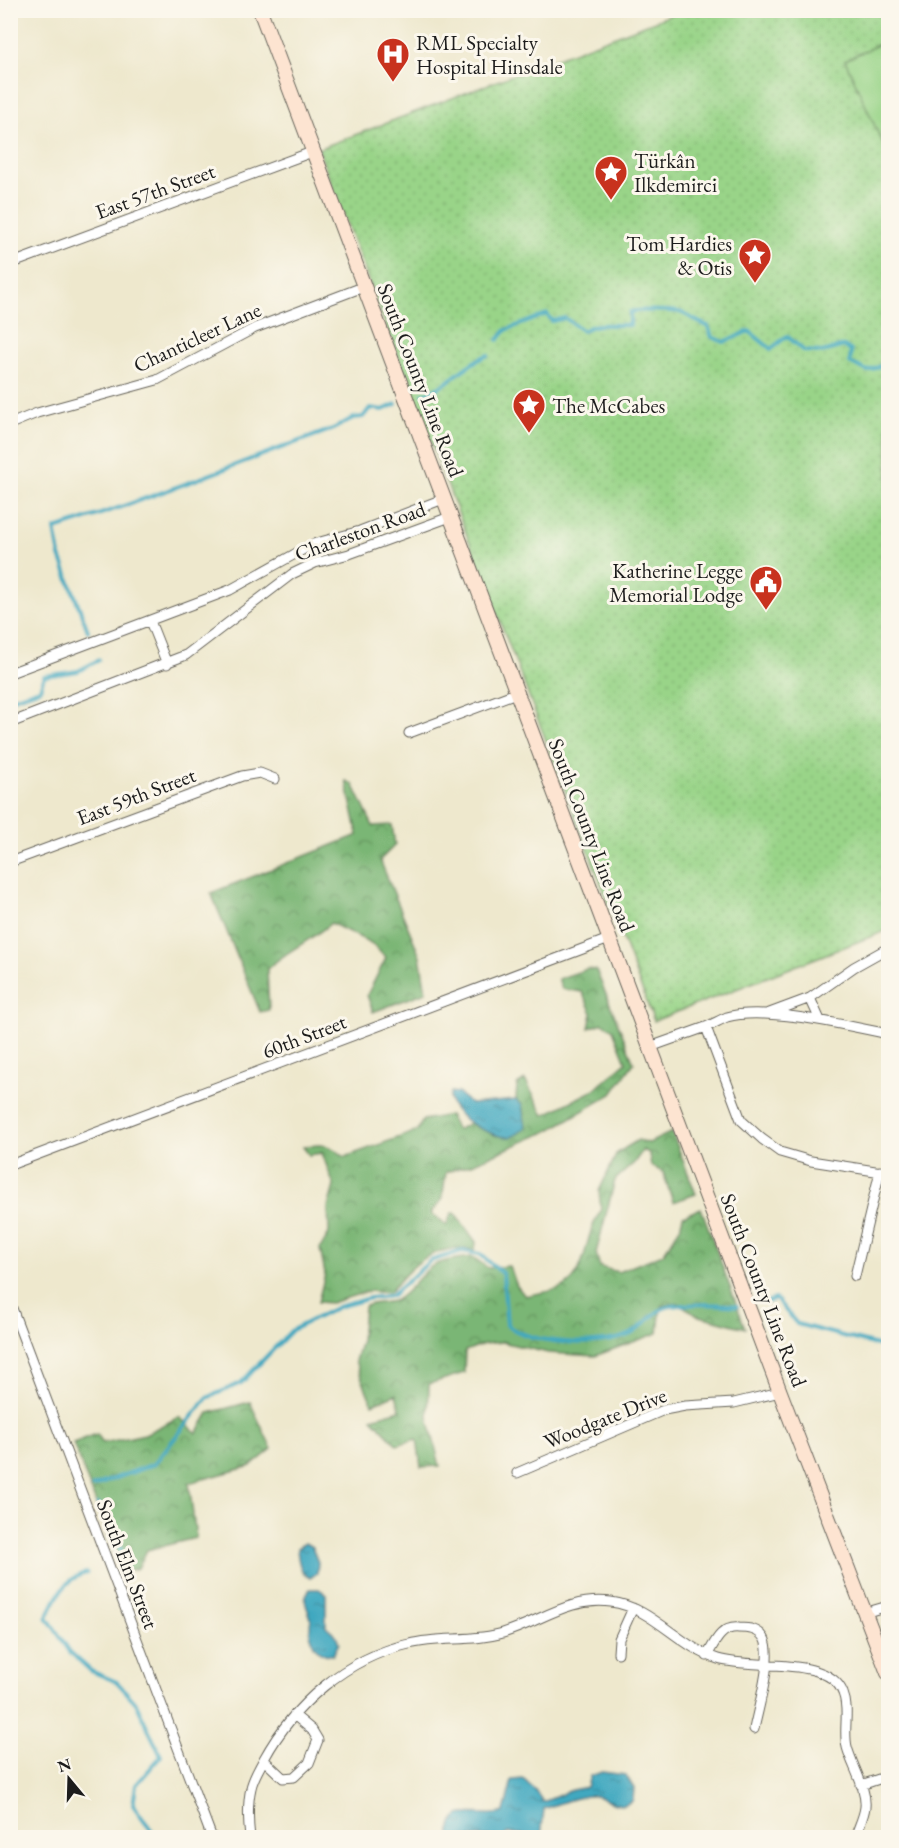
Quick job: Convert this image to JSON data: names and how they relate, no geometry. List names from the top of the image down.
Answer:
{
  "streets": {
    "main road": ["South County Line Road"],
    "street": [
      "East 57th Street",
      "Chanticleer Lane",
      "Charleston Road",
      "East 59th Street",
      "60th Street",
      "Woodgate Drive",
      "South Elm Street"
    ]
  },
  "crossings": [
    ["East 57th Street", "South County Line Road"],
    ["Chanticleer Lane", "South County Line Road"],
    ["South County Line Road", "Charleston Road"],
    ["South County Line Road", "60th Street"],
    ["South County Line Road", "Woodgate Drive"]
  ],
  "places": {
    "hospital": ["RML Specialty Hospital Hinsdale"],
    "place": ["Türkân Ilkdemirci", "Tom Hardies & Otis", "The McCabes"],
    "public building": ["Katherine Legge Memorial Lodge"]
  },
  "north": "top"
}
